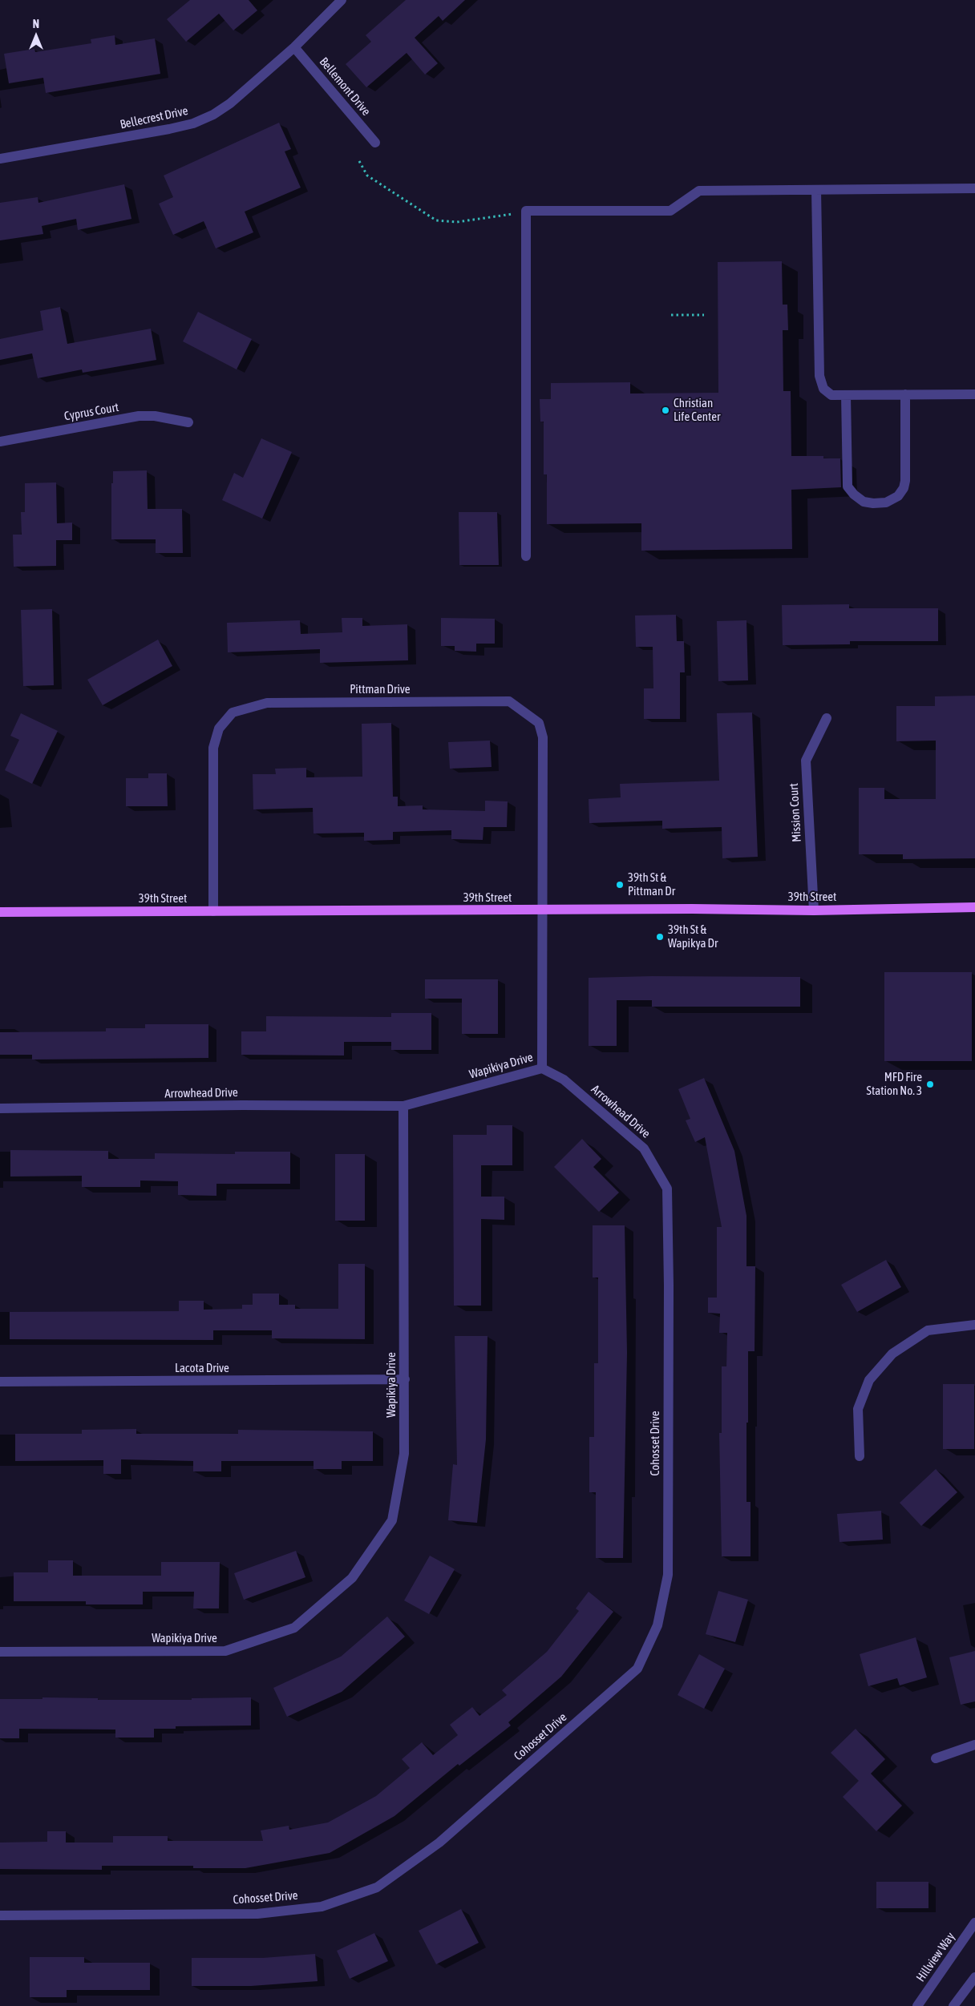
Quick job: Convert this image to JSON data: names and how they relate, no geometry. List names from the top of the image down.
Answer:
{
  "streets": {
    "main road": ["39th Street"],
    "street": [
      "Bellemont Drive",
      "Bellecrest Drive",
      "Cyprus Court",
      "Pittman Drive",
      "Mission Court",
      "Wapikiya Drive",
      "Arrowhead Drive",
      "Lacota Drive",
      "Cohosset Drive",
      "Hillview Way"
    ]
  },
  "crossings": [
    ["Bellemont Drive", "Bellecrest Drive"],
    ["Pittman Drive", "39th Street"],
    ["Pittman Drive", "Wapikiya Drive"],
    ["Mission Court", "39th Street"],
    ["39th Street", "Wapikiya Drive"],
    ["Wapikiya Drive", "Arrowhead Drive"],
    ["Wapikiya Drive", "Lacota Drive"],
    ["Arrowhead Drive", "Cohosset Drive"]
  ],
  "places": [
    "Christian Life Center",
    "39th St & Pittman Dr",
    "39th St & Wapikya Dr",
    "MFD Fire Station No. 3"
  ],
  "north": "top"
}
